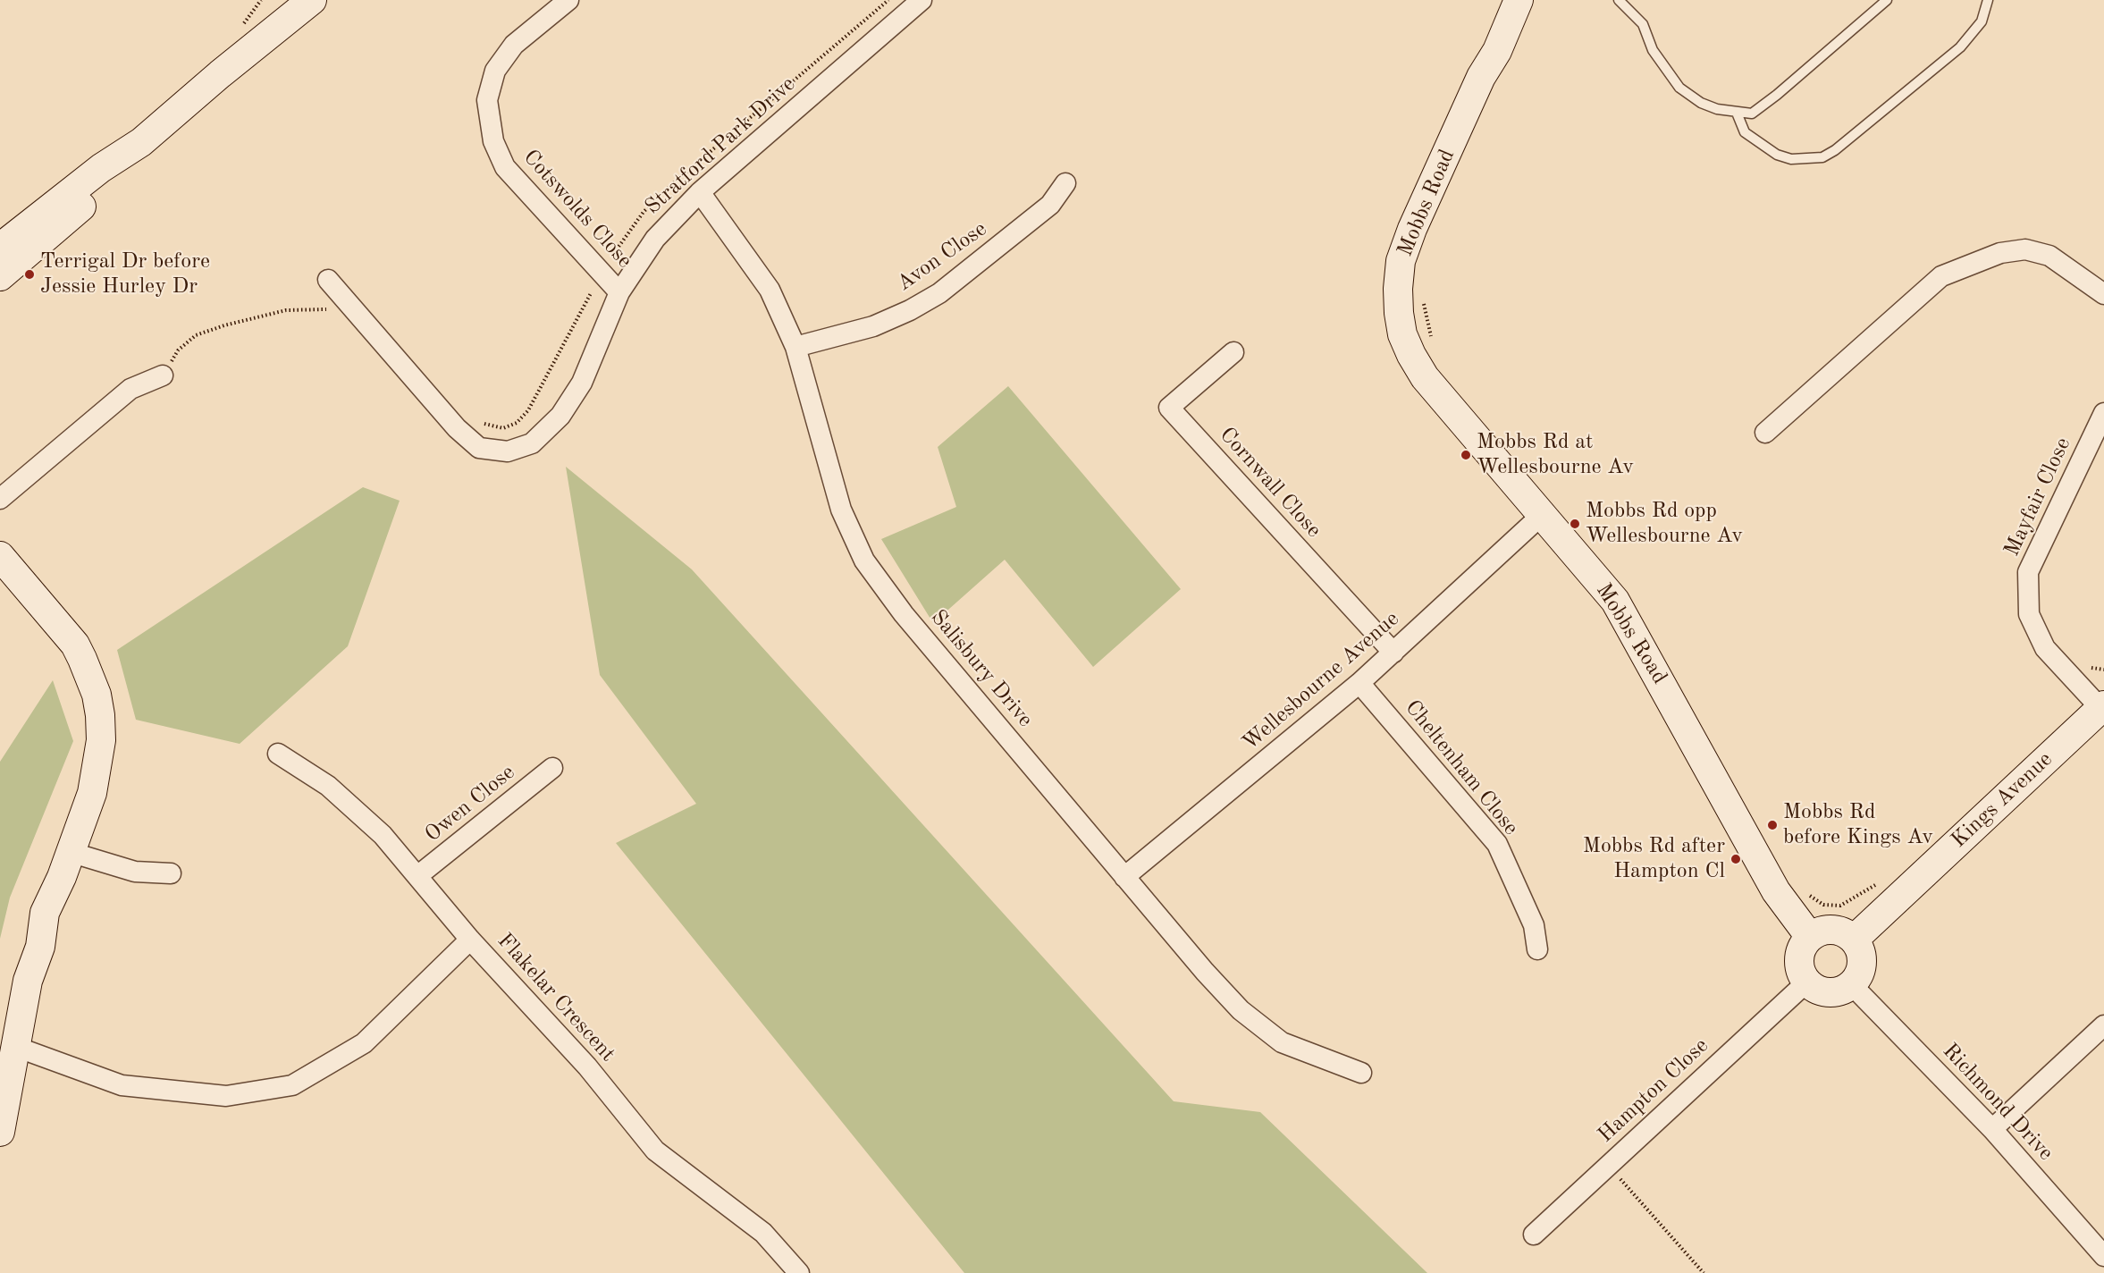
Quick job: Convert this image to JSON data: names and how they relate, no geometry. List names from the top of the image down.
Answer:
{
  "streets": {
    "street": [
      "Stratford Park Drive",
      "Mobbs Road",
      "Cotswolds Close",
      "Avon Close",
      "Cornwall Close",
      "Mayfair Close",
      "Salisbury Drive",
      "Wellesbourne Avenue",
      "Cheltenham Close",
      "Kings Avenue",
      "Owen Close",
      "Flakelar Crescent",
      "Hampton Close",
      "Richmond Drive"
    ]
  },
  "crossings": [
    ["Stratford Park Drive", "Cotswolds Close"],
    ["Stratford Park Drive", "Salisbury Drive"],
    ["Mobbs Road", "Wellesbourne Avenue"],
    ["Mobbs Road", "Kings Avenue"],
    ["Mobbs Road", "Hampton Close"],
    ["Mobbs Road", "Richmond Drive"],
    ["Avon Close", "Salisbury Drive"],
    ["Cornwall Close", "Wellesbourne Avenue"],
    ["Mayfair Close", "Kings Avenue"],
    ["Salisbury Drive", "Wellesbourne Avenue"],
    ["Wellesbourne Avenue", "Cheltenham Close"],
    ["Kings Avenue", "Hampton Close"],
    ["Kings Avenue", "Richmond Drive"],
    ["Owen Close", "Flakelar Crescent"],
    ["Hampton Close", "Richmond Drive"]
  ],
  "places": [
    "Terrigal Dr before Jessie Hurley Dr",
    "Mobbs Rd at Wellesbourne Av",
    "Mobbs Rd opp Wellesbourne Av",
    "Mobbs Rd before Kings Av",
    "Mobbs Rd after Hampton Cl"
  ]
}
